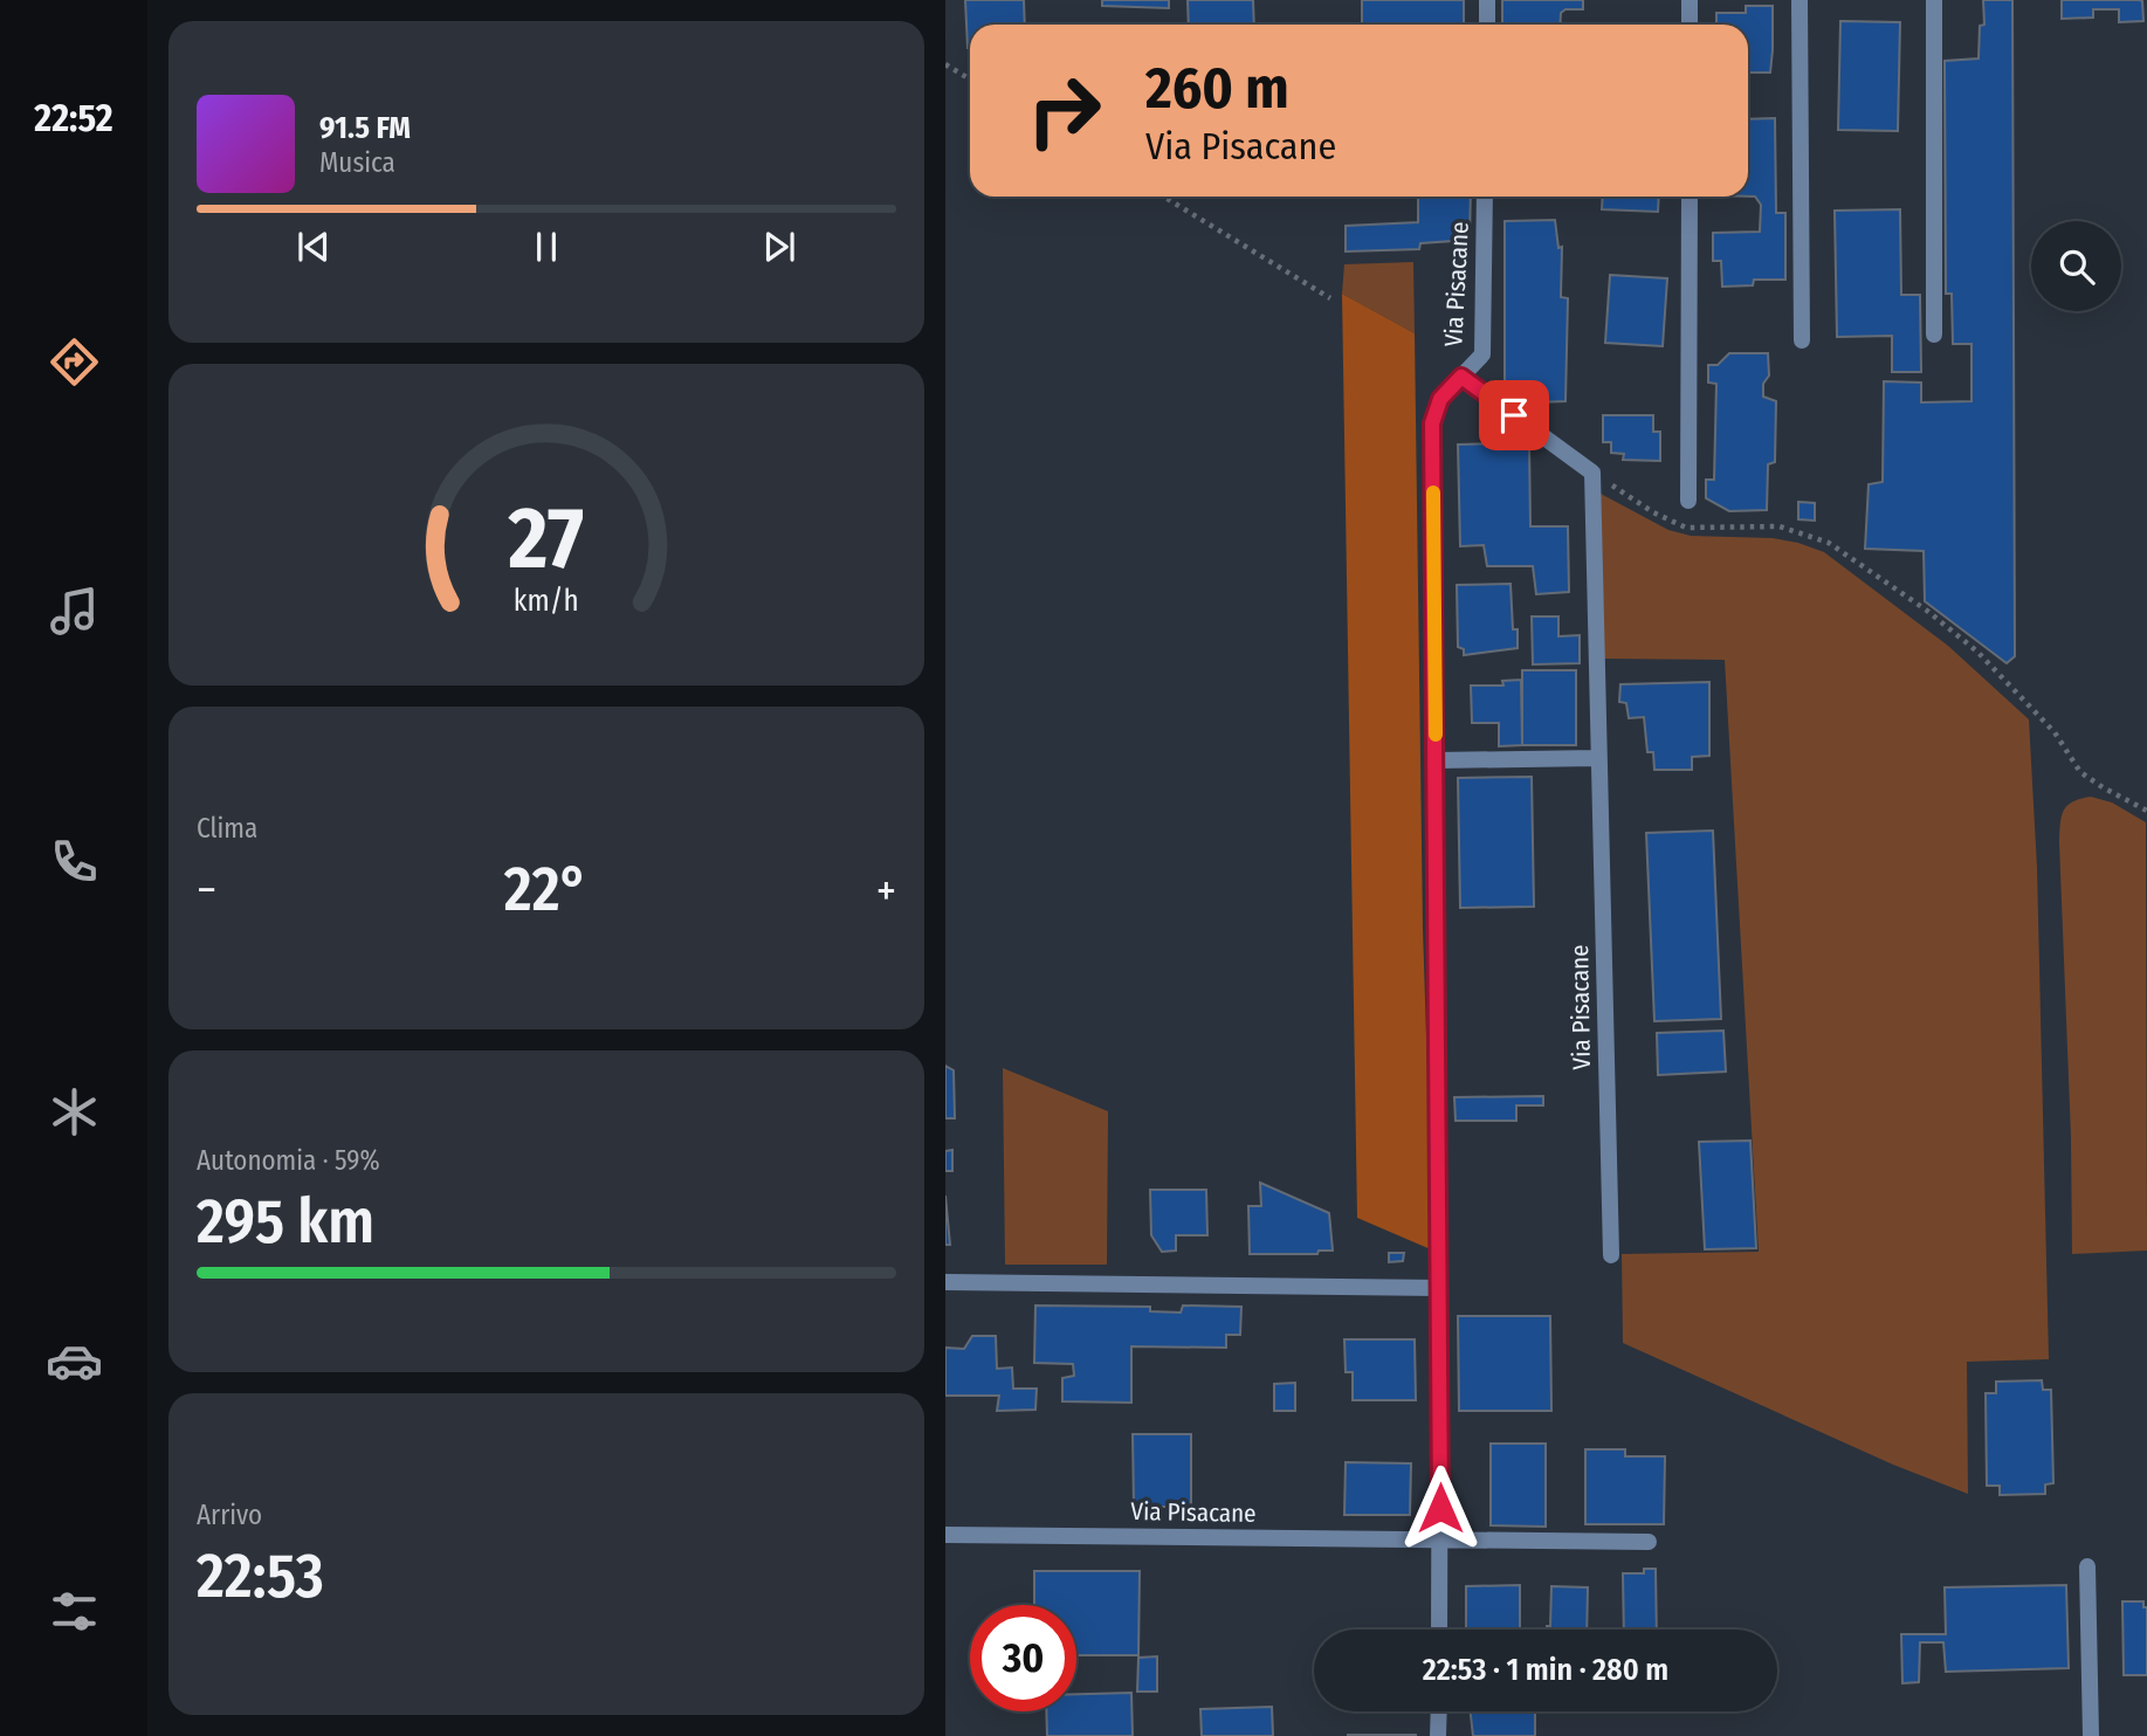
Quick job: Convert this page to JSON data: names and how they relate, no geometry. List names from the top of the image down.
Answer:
{
  "streets": {
    "street": ["Via Pisacane"]
  },
  "page": {
    "tabs": "22:52",
    "turn": ["260 m", "Via Pisacane"],
    "song": ["91.5 FM", "Musica"],
    "tile": [
      "Clima",
      ["Autonomia · 59%", "295 km"],
      ["Arrivo", "22:53"]
    ],
    "heat": ["−", "22°", "+"],
    "limit": "30",
    "trip": "22:53 · 1 min · 280 m",
    "gauge": ["27", "km/h"]
  }
}
